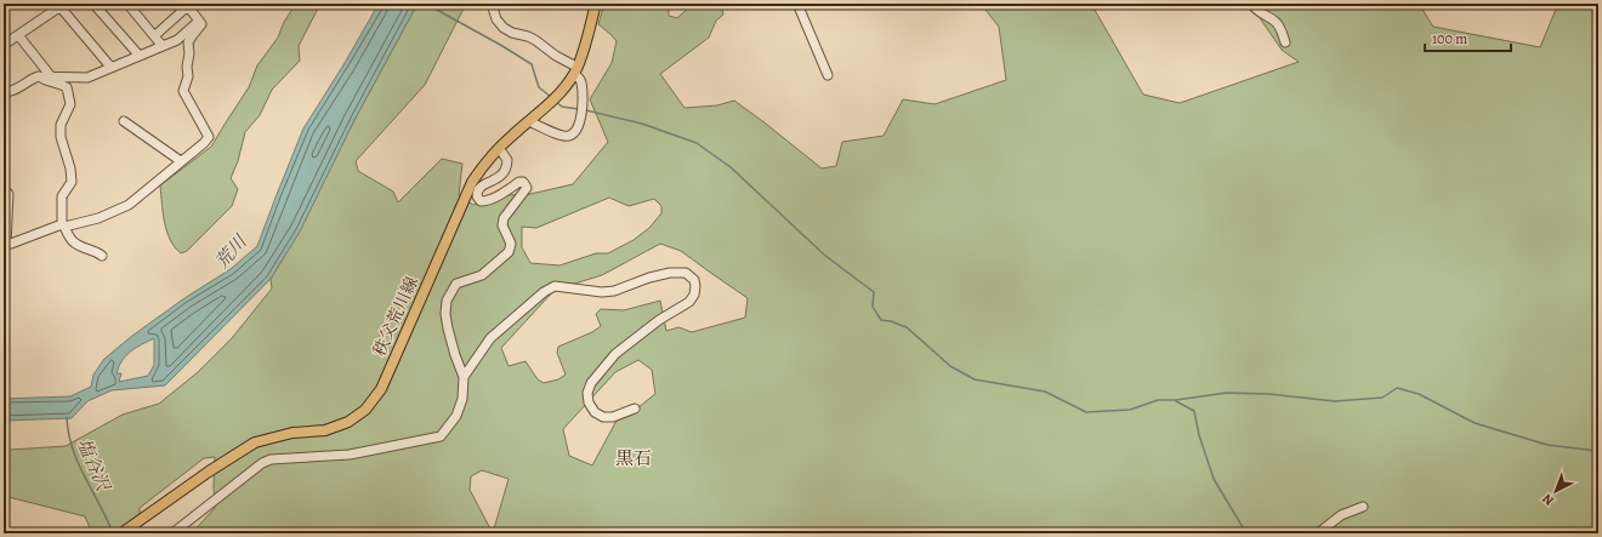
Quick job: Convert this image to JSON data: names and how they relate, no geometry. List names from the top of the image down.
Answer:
{
  "streets": {
    "main road": ["秩父荒川線"]
  },
  "districts": ["黒石"],
  "water": ["荒川", "塩谷沢"],
  "scale_bar": "100 m",
  "north": "bottom left"
}
